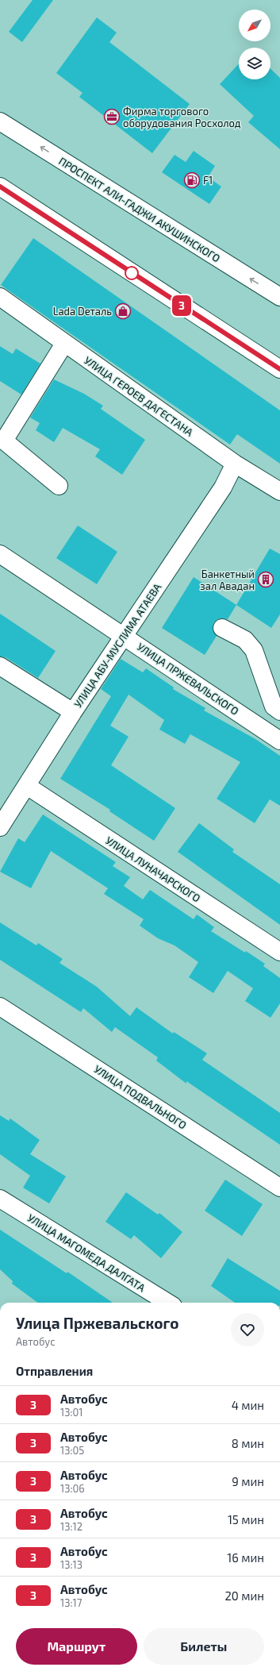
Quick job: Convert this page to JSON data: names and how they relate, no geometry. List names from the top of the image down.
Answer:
{
  "streets": {
    "street": [
      "ПРОСПЕКТ АЛИ-ГАДЖИ АКУШИНСКОГО",
      "УЛИЦА ГЕРОЕВ ДАГЕСТАНА",
      "УЛИЦА АБУ-МУСЛИМА АТАЕВА",
      "УЛИЦА ПРЖЕВАЛЬСКОГО",
      "УЛИЦА ЛУНАЧАРСКОГО",
      "УЛИЦА ПОДВАЛЬНОГО",
      "УЛИЦА МАГОМЕДА ДАЛГАТА"
    ]
  },
  "crossings": [
    ["УЛИЦА ГЕРОЕВ ДАГЕСТАНА", "УЛИЦА АБУ-МУСЛИМА АТАЕВА"],
    ["УЛИЦА АБУ-МУСЛИМА АТАЕВА", "УЛИЦА ПРЖЕВАЛЬСКОГО"],
    ["УЛИЦА АБУ-МУСЛИМА АТАЕВА", "УЛИЦА ЛУНАЧАРСКОГО"]
  ],
  "places": {
    "office": ["Фирма торгового оборудования Росхолод"],
    "fuel station": ["F1"],
    "shop": ["Lada Dеталь"],
    "building": ["Банкетный зал Авадан"]
  },
  "lines": ["bus line 3"],
  "north": "bottom left",
  "page": {
    "on_map": "3",
    "heading": [
      ["Улица Пржевальского", "Автобус"],
      "Отправления"
    ],
    "list": [
      {
        "mark": "3",
        "name": "Автобус",
        "note": "13:01",
        "value": "4 мин"
      },
      {
        "mark": "3",
        "name": "Автобус",
        "note": "13:05",
        "value": "8 мин"
      },
      {
        "mark": "3",
        "name": "Автобус",
        "note": "13:06",
        "value": "9 мин"
      },
      {
        "mark": "3",
        "name": "Автобус",
        "note": "13:12",
        "value": "15 мин"
      },
      {
        "mark": "3",
        "name": "Автобус",
        "note": "13:13",
        "value": "16 мин"
      },
      {
        "mark": "3",
        "name": "Автобус",
        "note": "13:17",
        "value": "20 мин"
      }
    ],
    "buttons": ["Маршрут", "Билеты"]
  }
}
